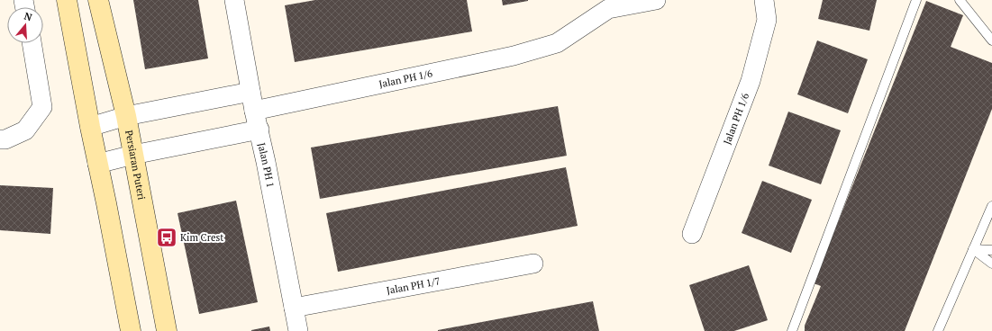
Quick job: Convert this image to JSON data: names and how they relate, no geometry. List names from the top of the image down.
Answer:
{
  "streets": {
    "main road": ["Persiaran Puteri"],
    "street": ["Jalan PH 1/6", "Jalan PH 1", "Jalan PH 1/7"]
  },
  "crossings": [
    ["Jalan PH 1/6", "Jalan PH 1"],
    ["Jalan PH 1", "Jalan PH 1/7"]
  ],
  "places": {
    "bus stop": ["Kim Crest"]
  },
  "north": "top"
}
